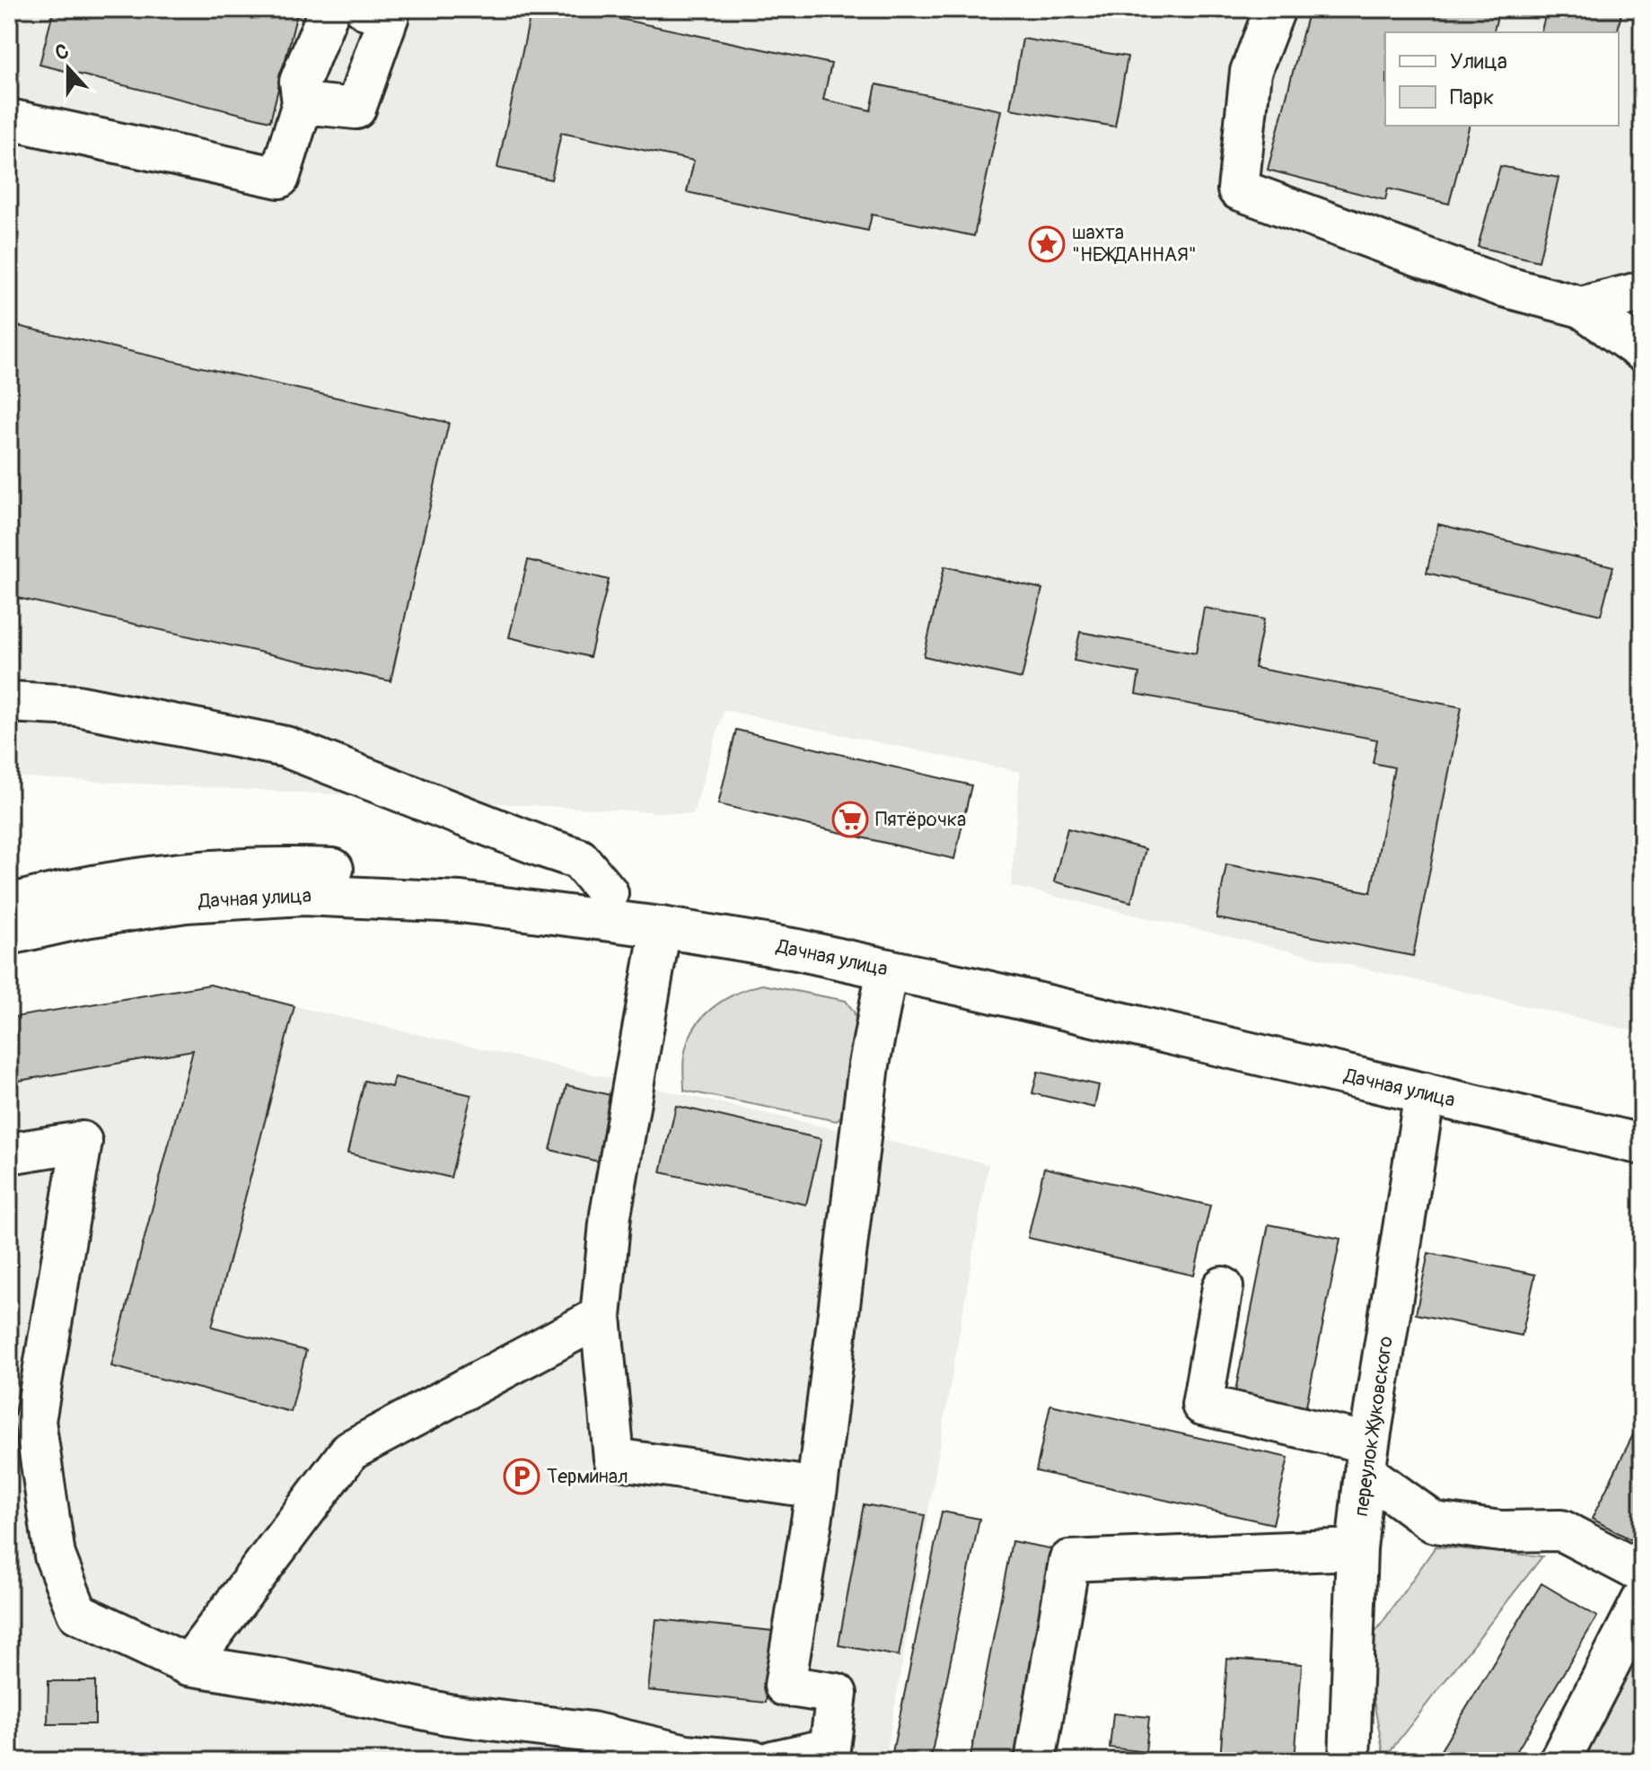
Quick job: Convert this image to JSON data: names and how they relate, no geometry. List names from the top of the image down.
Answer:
{
  "streets": {
    "main road": ["Дачная улица", "переулок Жуковского"]
  },
  "crossings": [
    ["Дачная улица", "переулок Жуковского"]
  ],
  "places": {
    "place": ["шахта \"НЕЖДАННАЯ\""],
    "supermarket": ["Пятёрочка"],
    "parking": ["Терминал"]
  },
  "legend": ["Улица", "Парк"],
  "north": "top"
}
